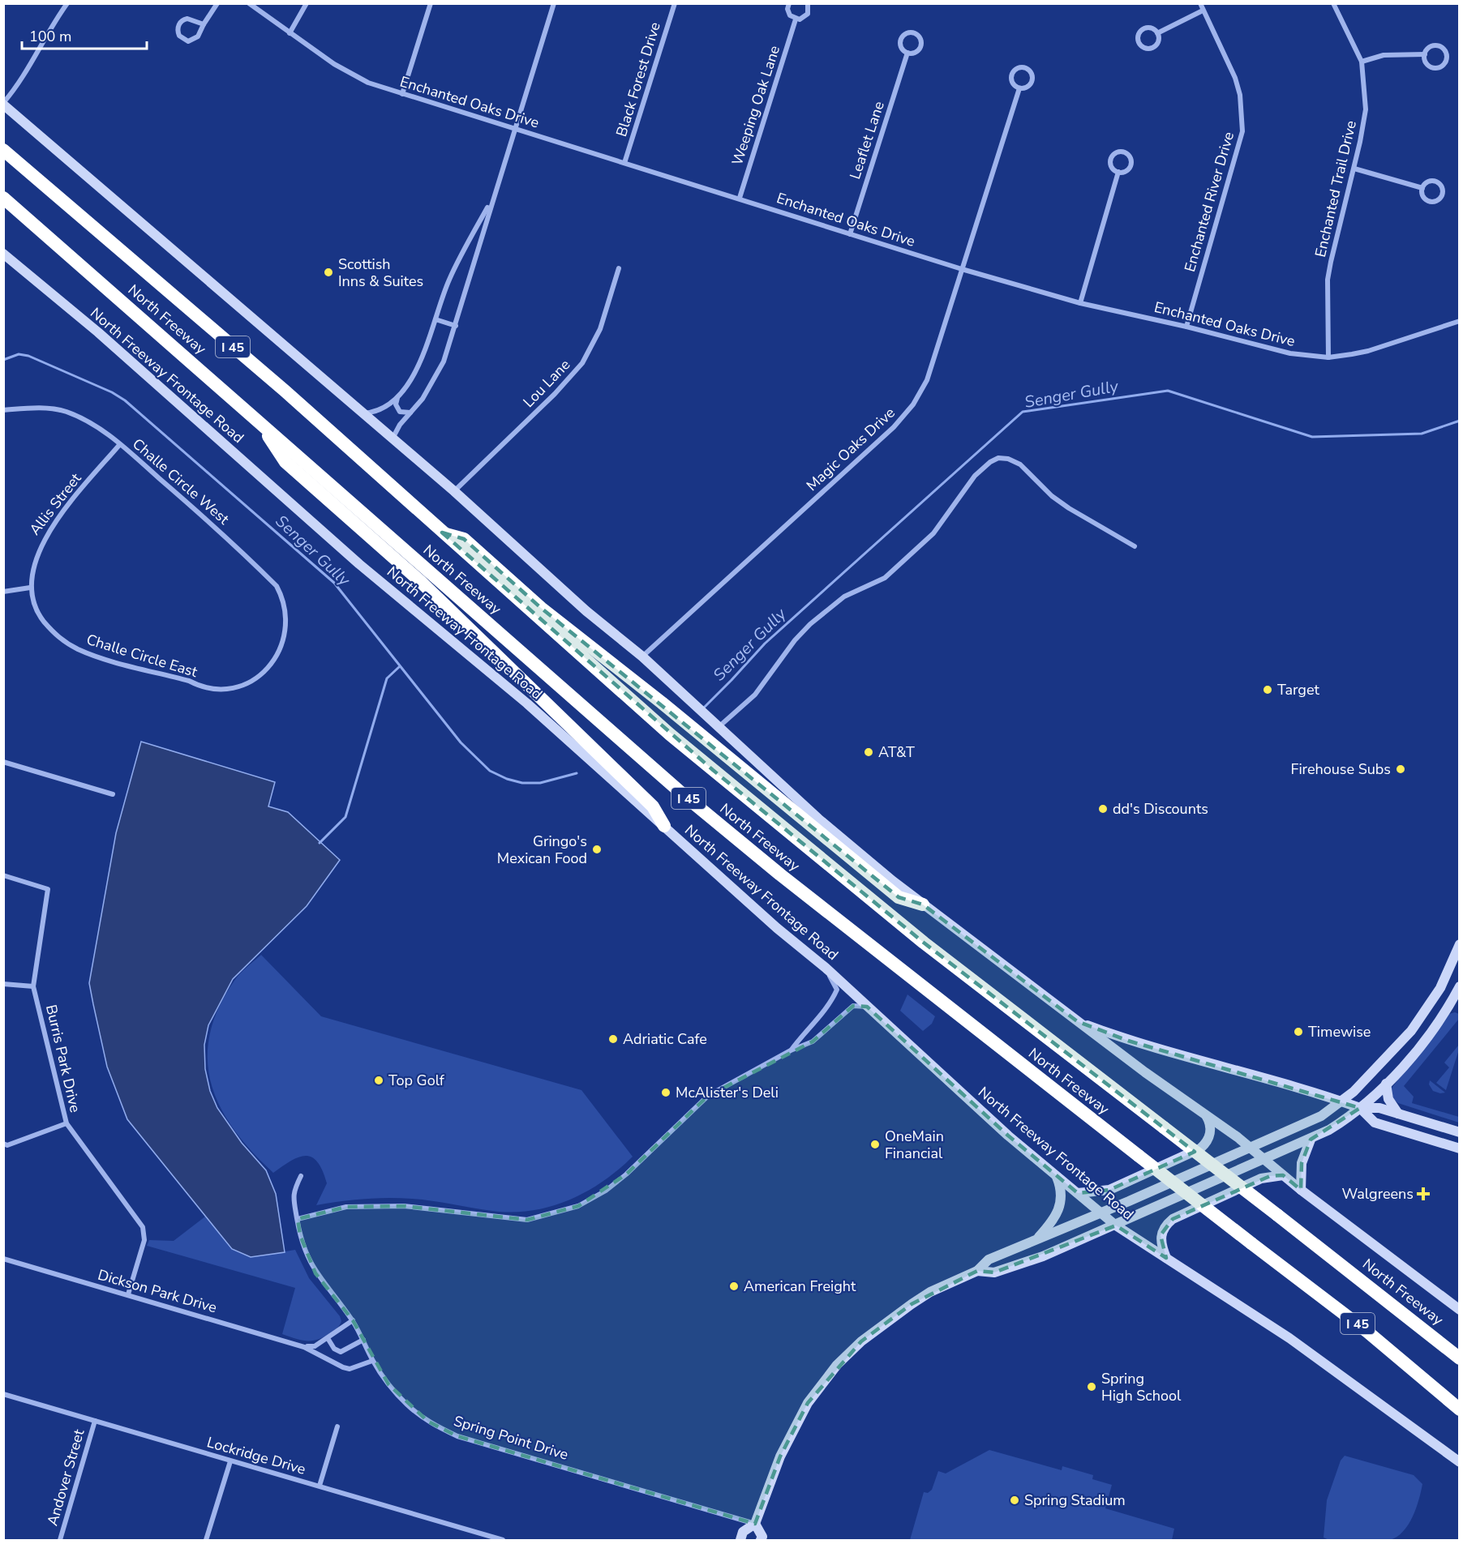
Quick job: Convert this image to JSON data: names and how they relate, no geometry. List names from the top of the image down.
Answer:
{
  "streets": {
    "highway": ["North Freeway", "I 45"],
    "main road": ["North Freeway Frontage Road"],
    "street": [
      "Black Forest Drive",
      "Enchanted Oaks Drive",
      "Weeping Oak Lane",
      "Leaflet Lane",
      "Enchanted Trail Drive",
      "Enchanted River Drive",
      "Lou Lane",
      "Magic Oaks Drive",
      "Challe Circle West",
      "Allis Street",
      "Challe Circle East",
      "Burris Park Drive",
      "Dickson Park Drive",
      "Spring Point Drive",
      "Lockridge Drive",
      "Andover Street"
    ]
  },
  "crossings": [
    ["Black Forest Drive", "Enchanted Oaks Drive"],
    ["Enchanted Oaks Drive", "Weeping Oak Lane"],
    ["Enchanted Oaks Drive", "Leaflet Lane"],
    ["Enchanted Oaks Drive", "Enchanted Trail Drive"],
    ["Enchanted Oaks Drive", "Enchanted River Drive"],
    ["Enchanted Oaks Drive", "Magic Oaks Drive"],
    ["Challe Circle West", "Allis Street"],
    ["Challe Circle West", "Challe Circle East"],
    ["Allis Street", "Challe Circle East"],
    ["Burris Park Drive", "Dickson Park Drive"],
    ["Dickson Park Drive", "Spring Point Drive"],
    ["Lockridge Drive", "Andover Street"]
  ],
  "water": ["Senger Gully"],
  "places": {
    "other": [
      "Scottish Inns & Suites",
      "Target",
      "AT&T",
      "Firehouse Subs",
      "dd's Discounts",
      "Gringo's Mexican Food",
      "Timewise",
      "Adriatic Cafe",
      "Top Golf",
      "McAlister's Deli",
      "OneMain Financial",
      "American Freight",
      "Spring High School",
      "Spring Stadium"
    ],
    "health": ["Walgreens"]
  },
  "scale_bar": "100 m"
}
